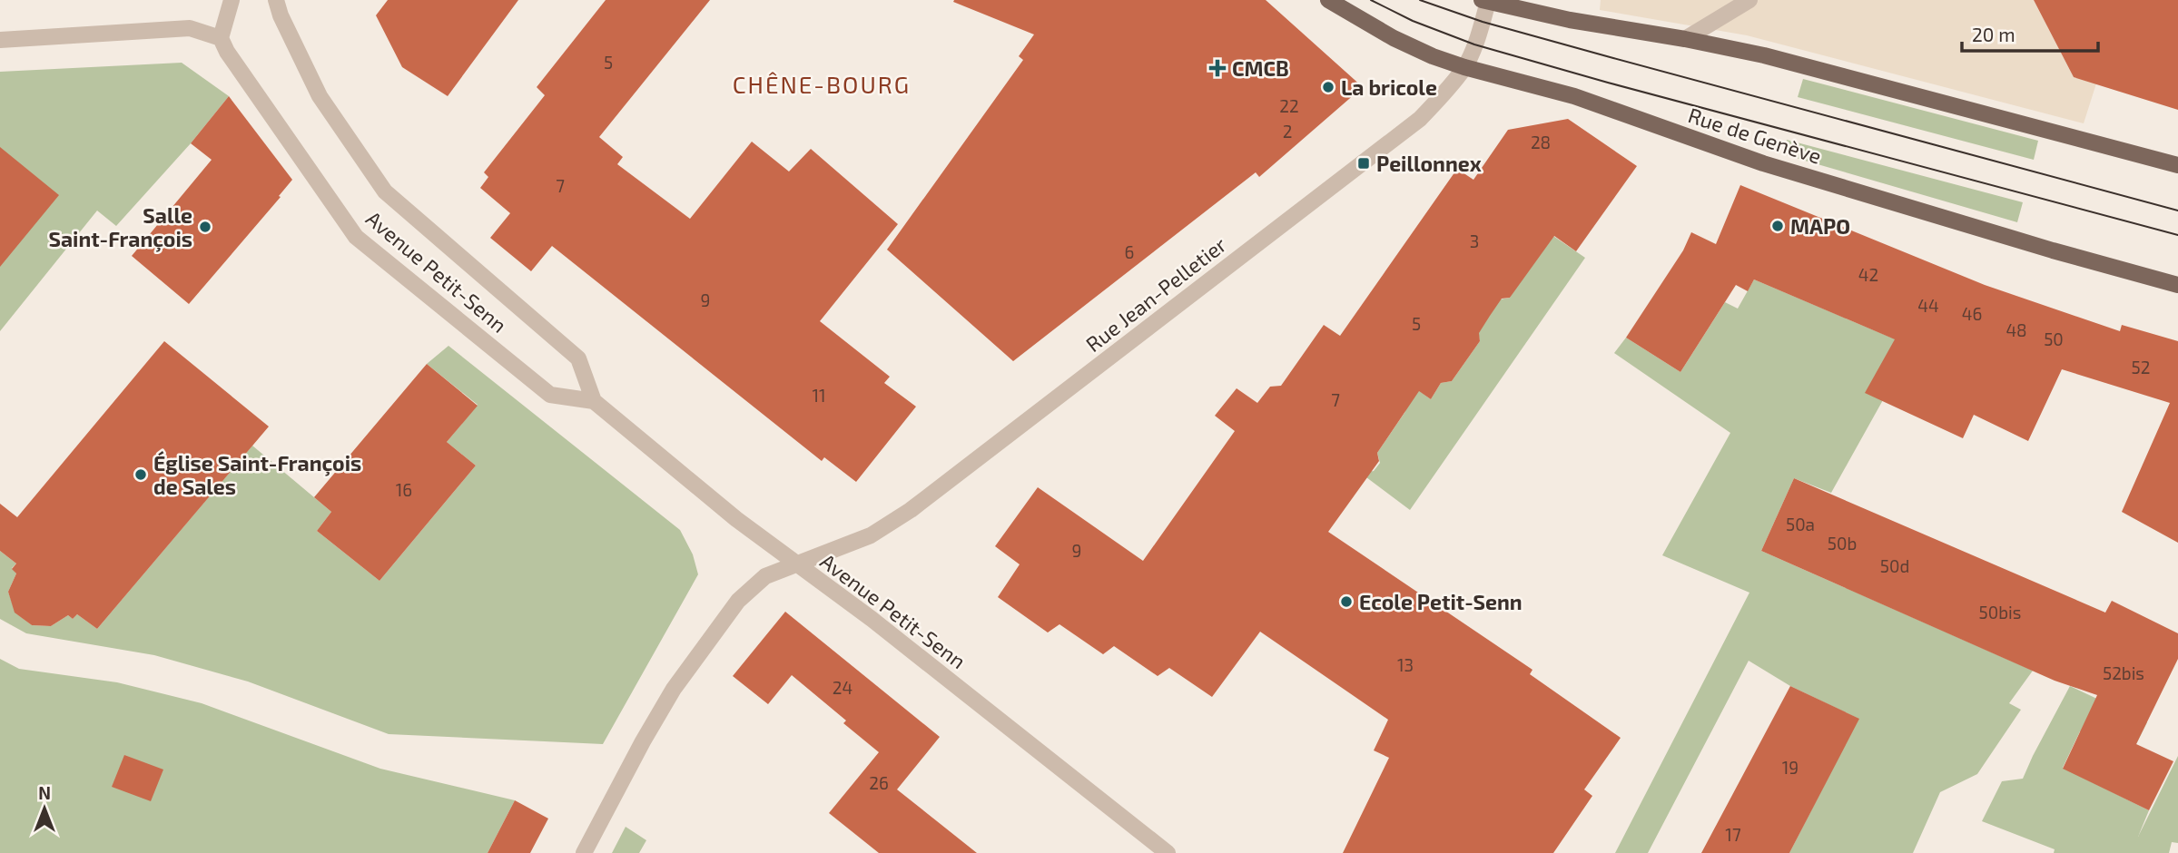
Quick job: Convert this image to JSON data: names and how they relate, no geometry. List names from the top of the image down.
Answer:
{
  "streets": {
    "main road": ["Rue de Genève"],
    "street": ["Avenue Petit-Senn", "Rue Jean-Pelletier"]
  },
  "crossings": [
    ["Rue de Genève", "Rue Jean-Pelletier"],
    ["Avenue Petit-Senn", "Rue Jean-Pelletier"]
  ],
  "districts": ["CHÊNE-BOURG"],
  "places": {
    "health": ["CMCB"],
    "other": [
      "La bricole",
      "MAPO",
      "Salle Saint-François",
      "Église Saint-François de Sales",
      "Ecole Petit-Senn"
    ],
    "transit": ["Peillonnex"]
  },
  "house_numbers": [
    "5",
    "22",
    "2",
    "28",
    "7",
    "3",
    "6",
    "42",
    "9",
    "44",
    "46",
    "5",
    "48",
    "50",
    "52",
    "11",
    "7",
    "16",
    "50a",
    "50b",
    "9",
    "50d",
    "50bis",
    "13",
    "52bis",
    "24",
    "19",
    "26",
    "17"
  ],
  "scale_bar": "20 m",
  "north": "top"
}
